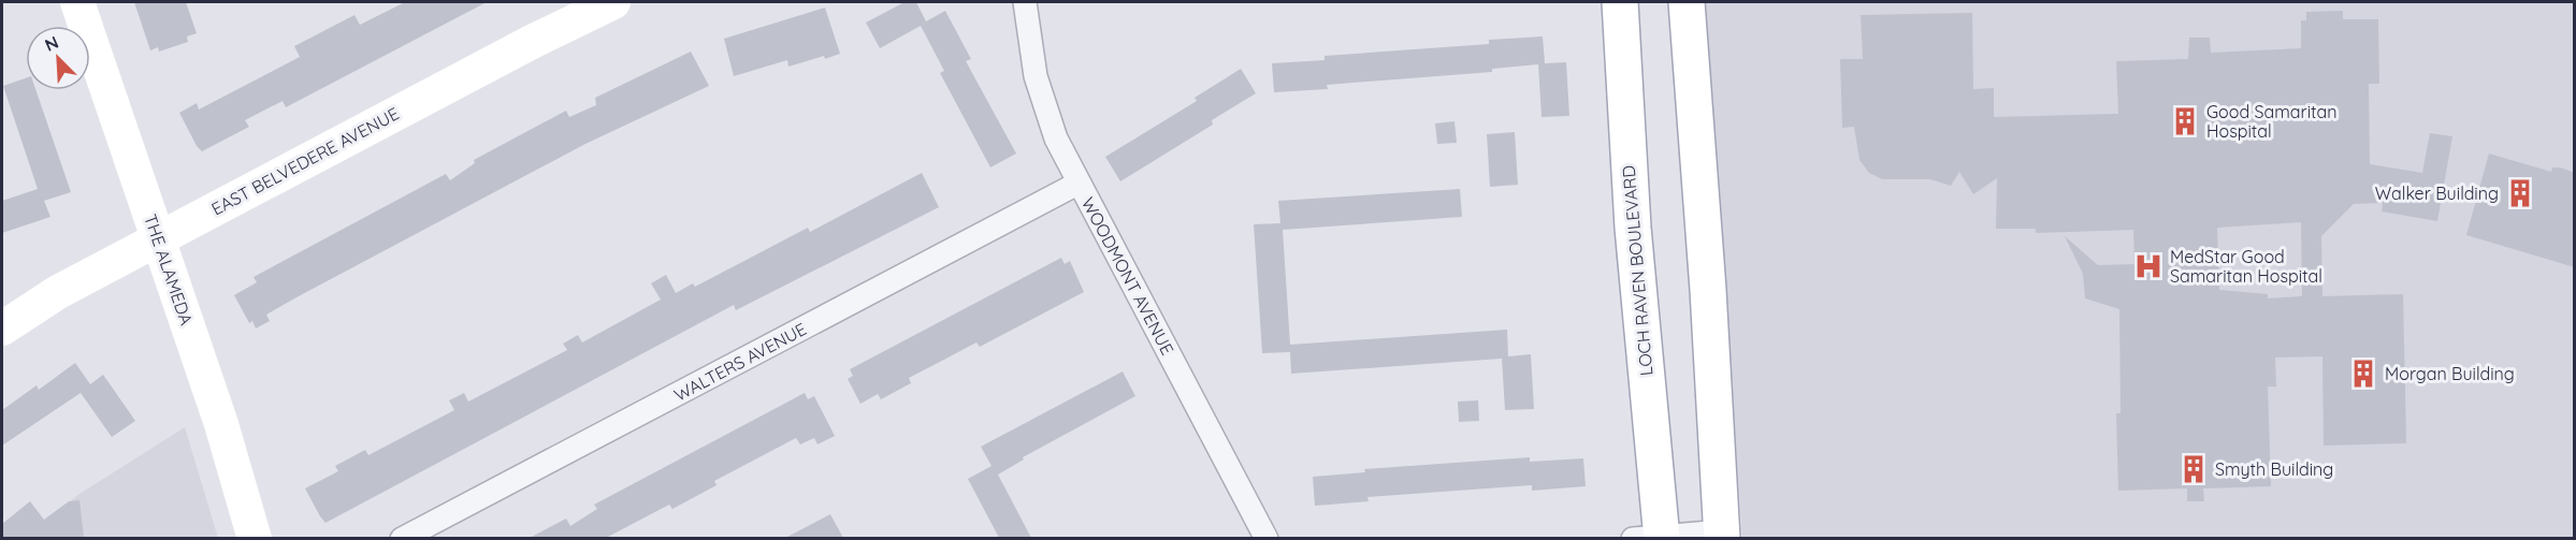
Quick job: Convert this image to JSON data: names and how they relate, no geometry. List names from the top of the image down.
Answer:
{
  "streets": {
    "main road": ["EAST BELVEDERE AVENUE", "THE ALAMEDA", "LOCH RAVEN BOULEVARD"],
    "street": ["WOODMONT AVENUE", "WALTERS AVENUE"]
  },
  "crossings": [
    ["EAST BELVEDERE AVENUE", "THE ALAMEDA"],
    ["WOODMONT AVENUE", "WALTERS AVENUE"]
  ],
  "places": {
    "building": [
      "Good Samaritan Hospital",
      "Walker Building",
      "Morgan Building",
      "Smyth Building"
    ],
    "hospital": ["MedStar Good Samaritan Hospital"]
  },
  "north": "top left"
}
